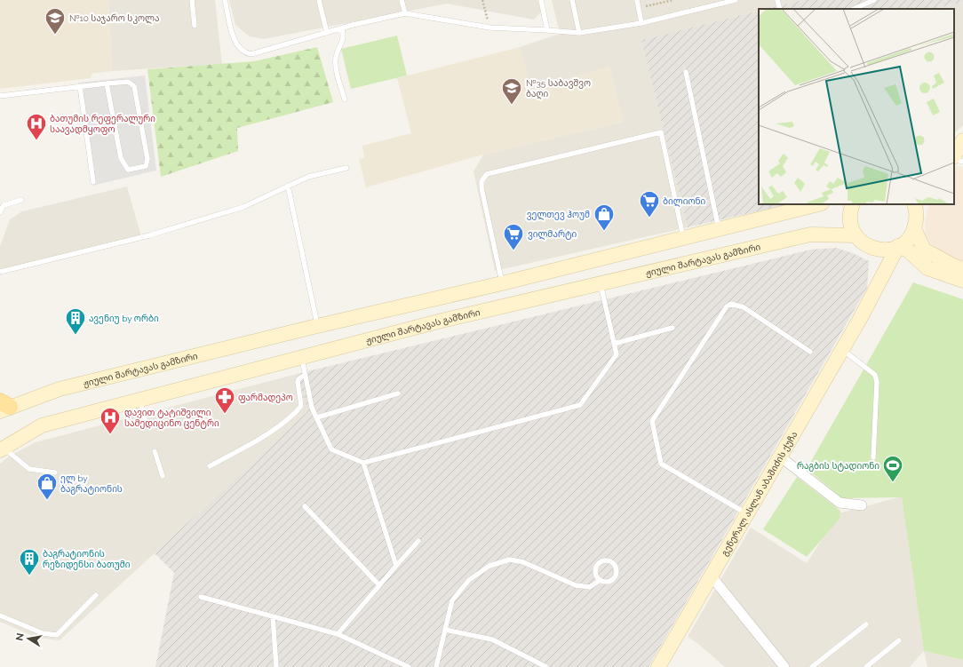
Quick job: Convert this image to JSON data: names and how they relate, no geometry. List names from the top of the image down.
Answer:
{
  "streets": {
    "main road": ["ჟიული შარტავას გამზირი", "გენერალ ასლან აბაშიძის ქუჩა"]
  },
  "places": {
    "school or university": ["№10 საჯარო სკოლა", "№35 საბავშვო ბაღი"],
    "hospital": ["ბათუმის რეფერალური საავადმყოფო", "დავით ტატიშვილი სამედიცინო ცენტრი"],
    "supermarket": ["ბილიონი", "ვილმარტი"],
    "shop": ["ველთევ ჰოუმ", "ელ by ბაგრატიონის"],
    "building": ["ავენიუ by ორბი", "ბაგრატიონის რეზიდენსი ბათუმი"],
    "pharmacy": ["ფარმადეპო"],
    "sports": ["რაგბის სტადიონი"]
  },
  "north": "left"
}
